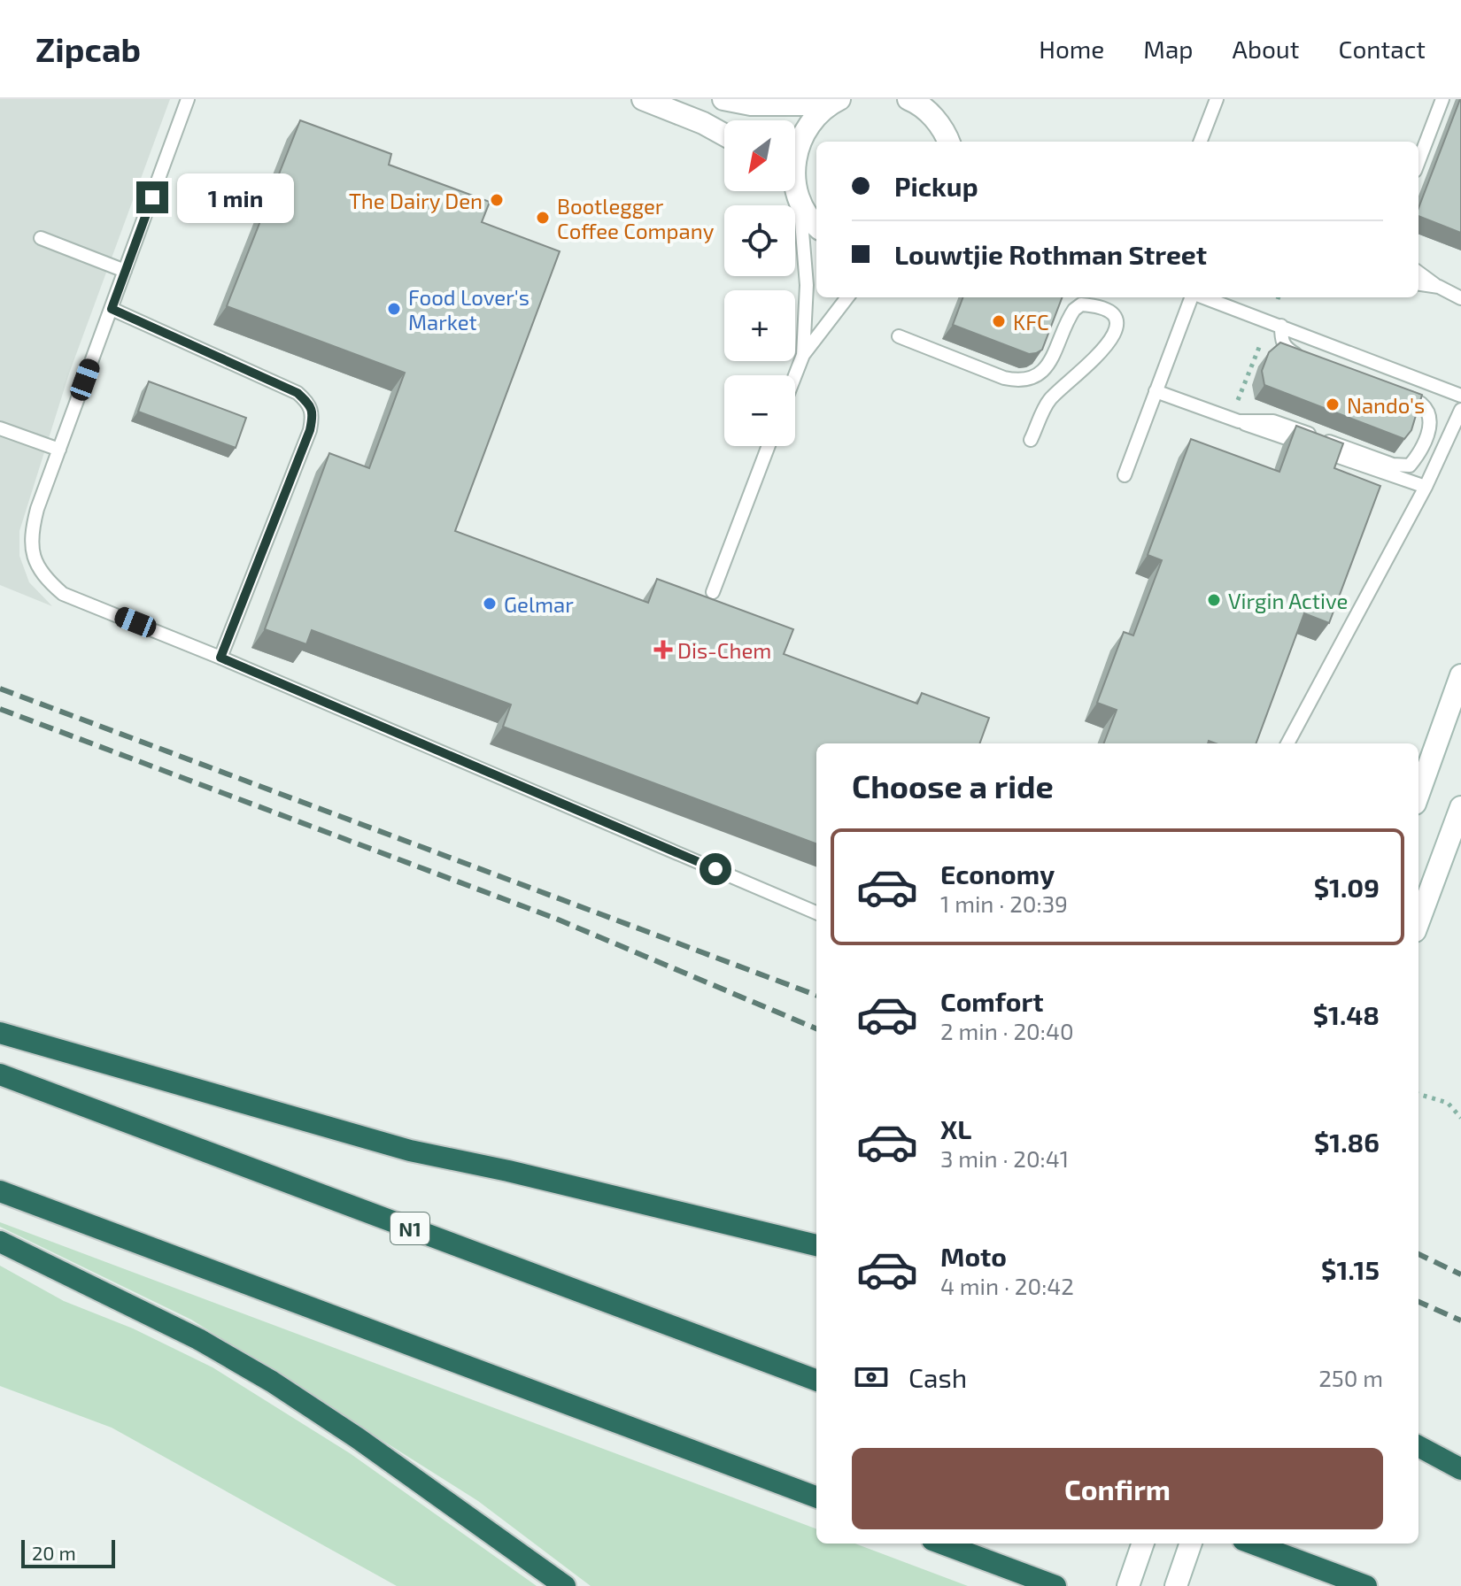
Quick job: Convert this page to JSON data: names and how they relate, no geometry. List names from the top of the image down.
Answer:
{
  "streets": {
    "highway": ["N1"]
  },
  "places": {
    "other": [
      "The Dairy Den",
      "Bootlegger Coffee Company",
      "Food Lover's Market",
      "KFC",
      "Nando's",
      "Virgin Active",
      "Gelmar"
    ],
    "health": ["Dis-Chem"]
  },
  "scale_bar": "20 m",
  "north": "bottom left",
  "page": {
    "header": "Zipcab",
    "nav": [
      "Home",
      "Map",
      "About",
      "Contact"
    ],
    "map_buttons": ["+", "−"],
    "banner": ["Pickup", "Louwtjie Rothman Street"],
    "bubble": "1 min",
    "heading": "Choose a ride",
    "list": [
      {
        "name": "Economy",
        "note": "1 min · 20:39",
        "value": "$1.09"
      },
      {
        "name": "Comfort",
        "note": "2 min · 20:40",
        "value": "$1.48"
      },
      {
        "name": "XL",
        "note": "3 min · 20:41",
        "value": "$1.86"
      },
      {
        "name": "Moto",
        "note": "4 min · 20:42",
        "value": "$1.15"
      }
    ],
    "pay": ["Cash", "250 m"],
    "buttons": "Confirm",
    "scale": "20 m"
  }
}
